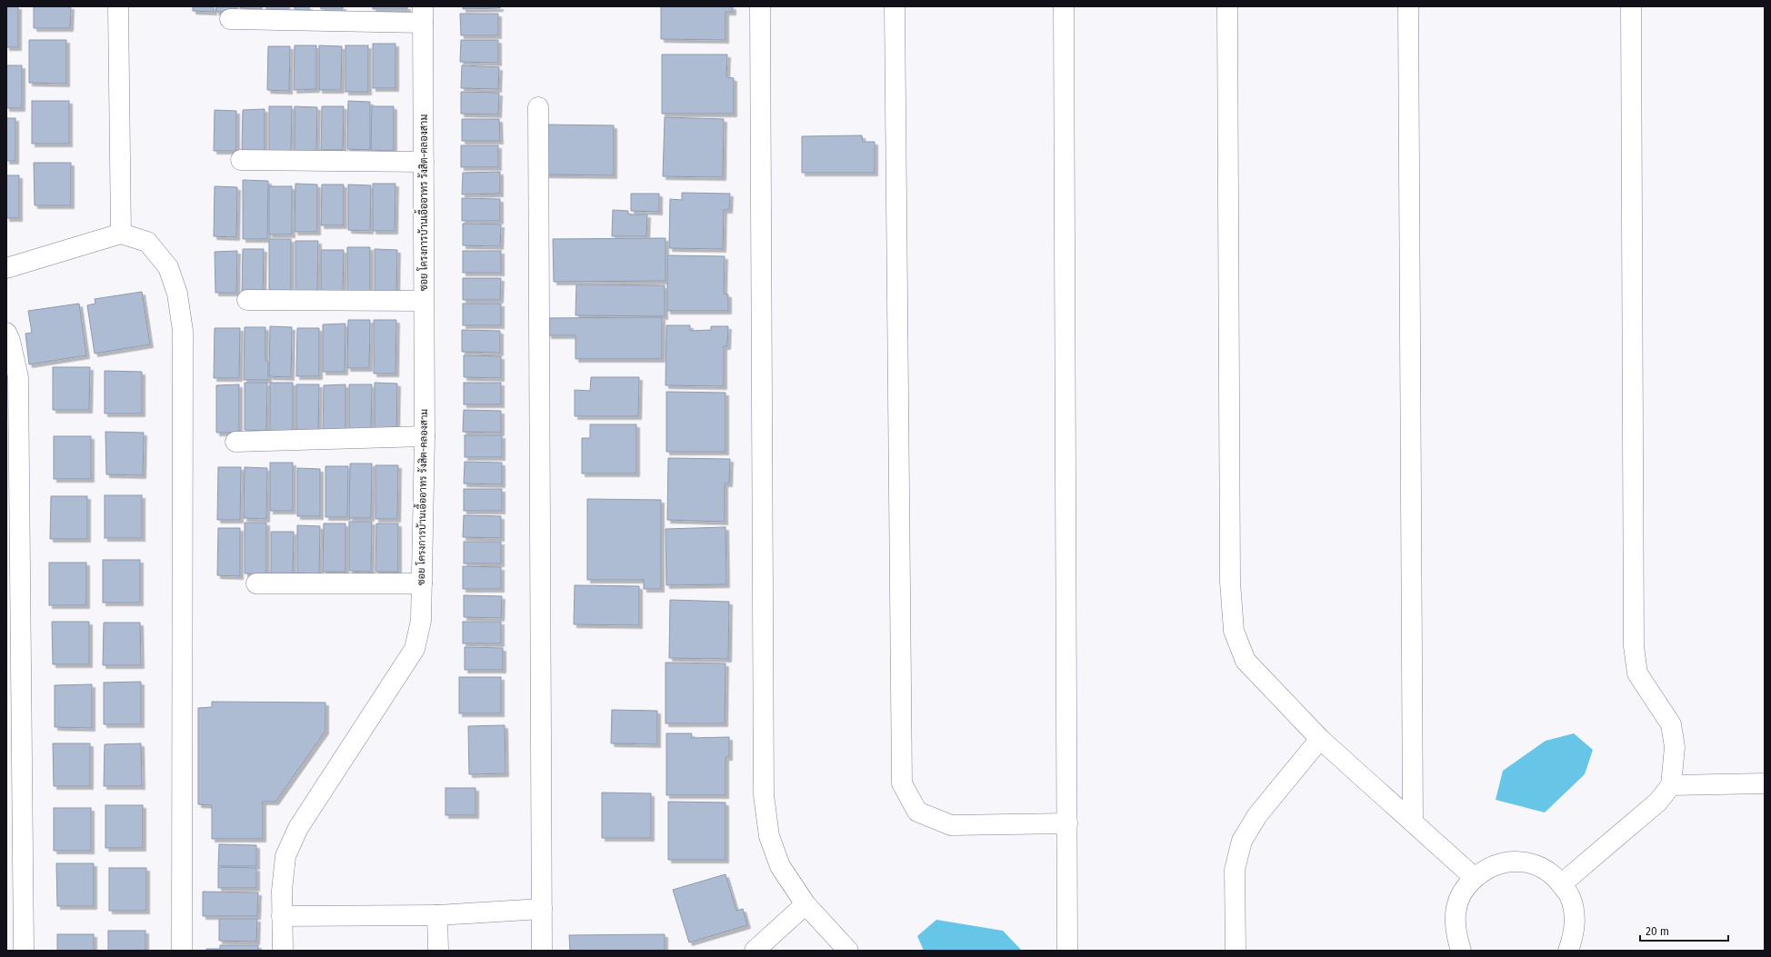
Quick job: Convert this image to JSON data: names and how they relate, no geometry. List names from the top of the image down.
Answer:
{
  "streets": {
    "street": ["ซอย โครงการบ้านเอื้ออาทร รังสิต-คลองสาม"]
  },
  "scale_bar": "20 m"
}
